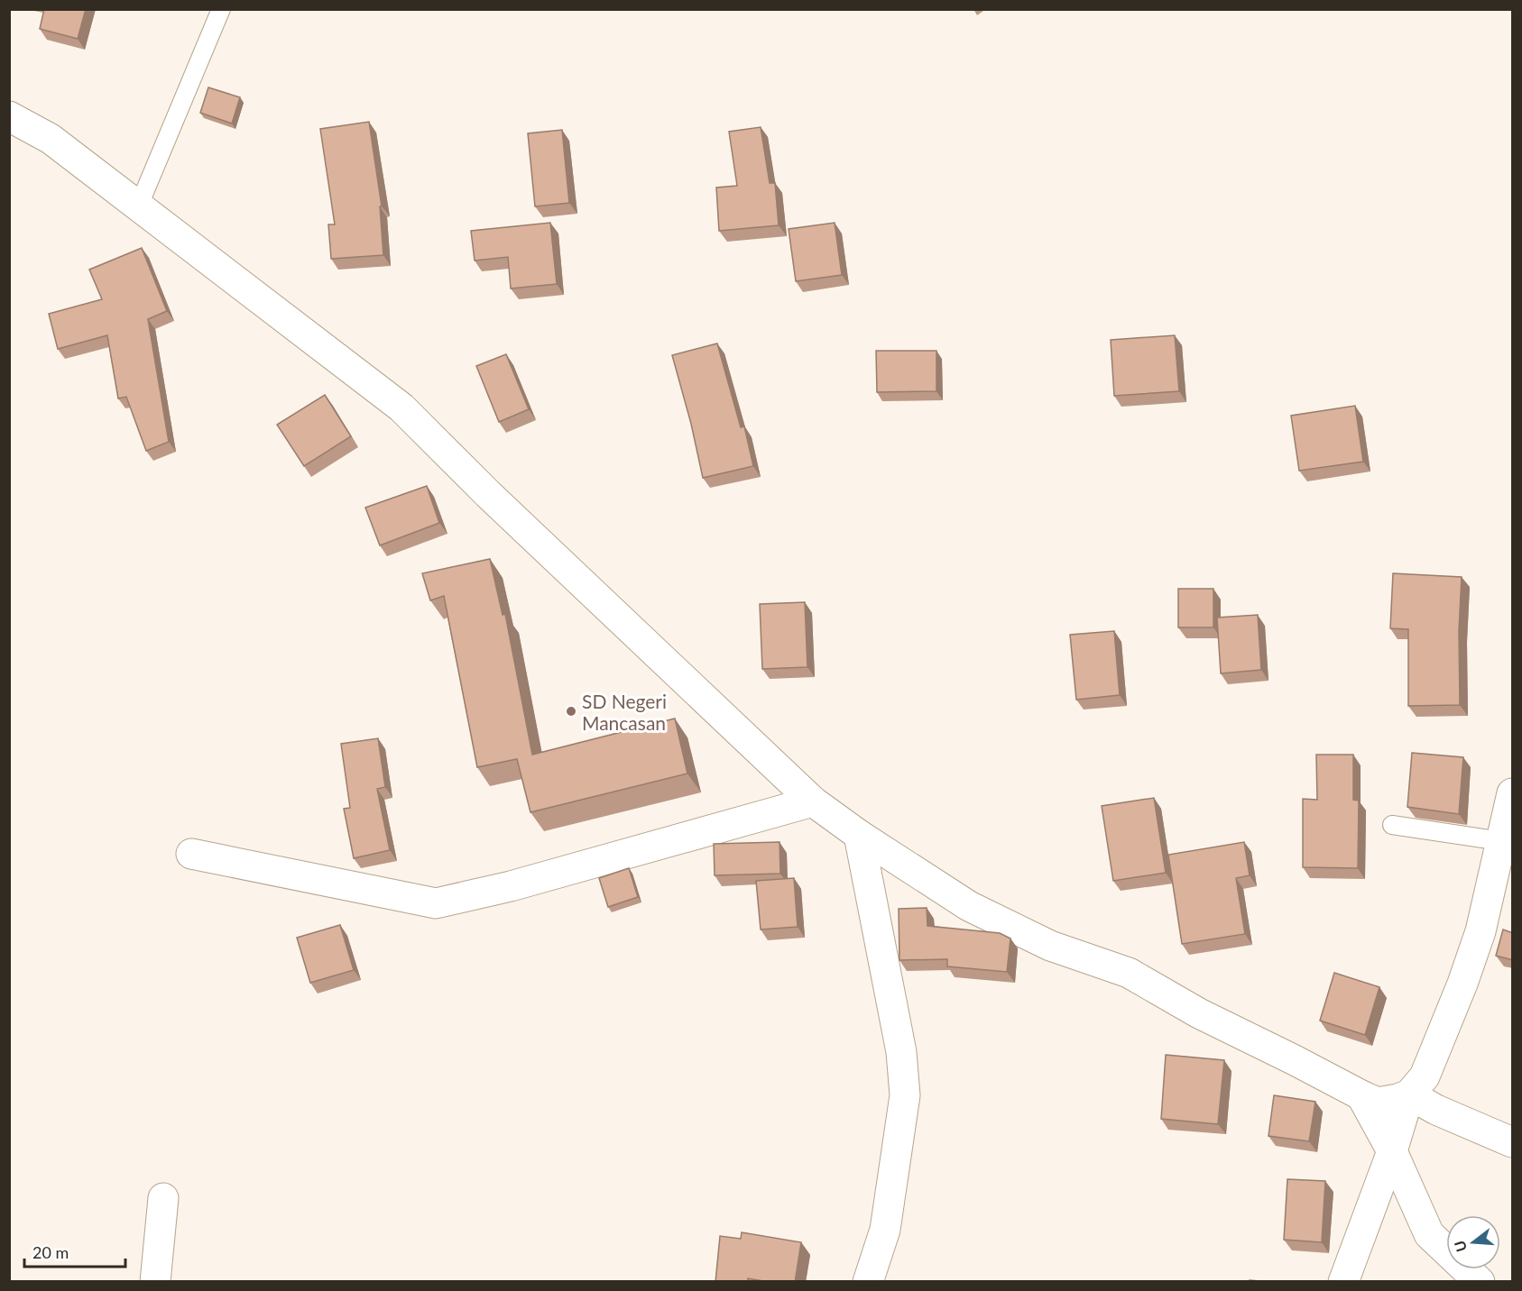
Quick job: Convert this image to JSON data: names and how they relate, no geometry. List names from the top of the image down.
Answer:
{
  "places": ["SD Negeri Mancasan"],
  "scale_bar": "20 m",
  "north": "left"
}
